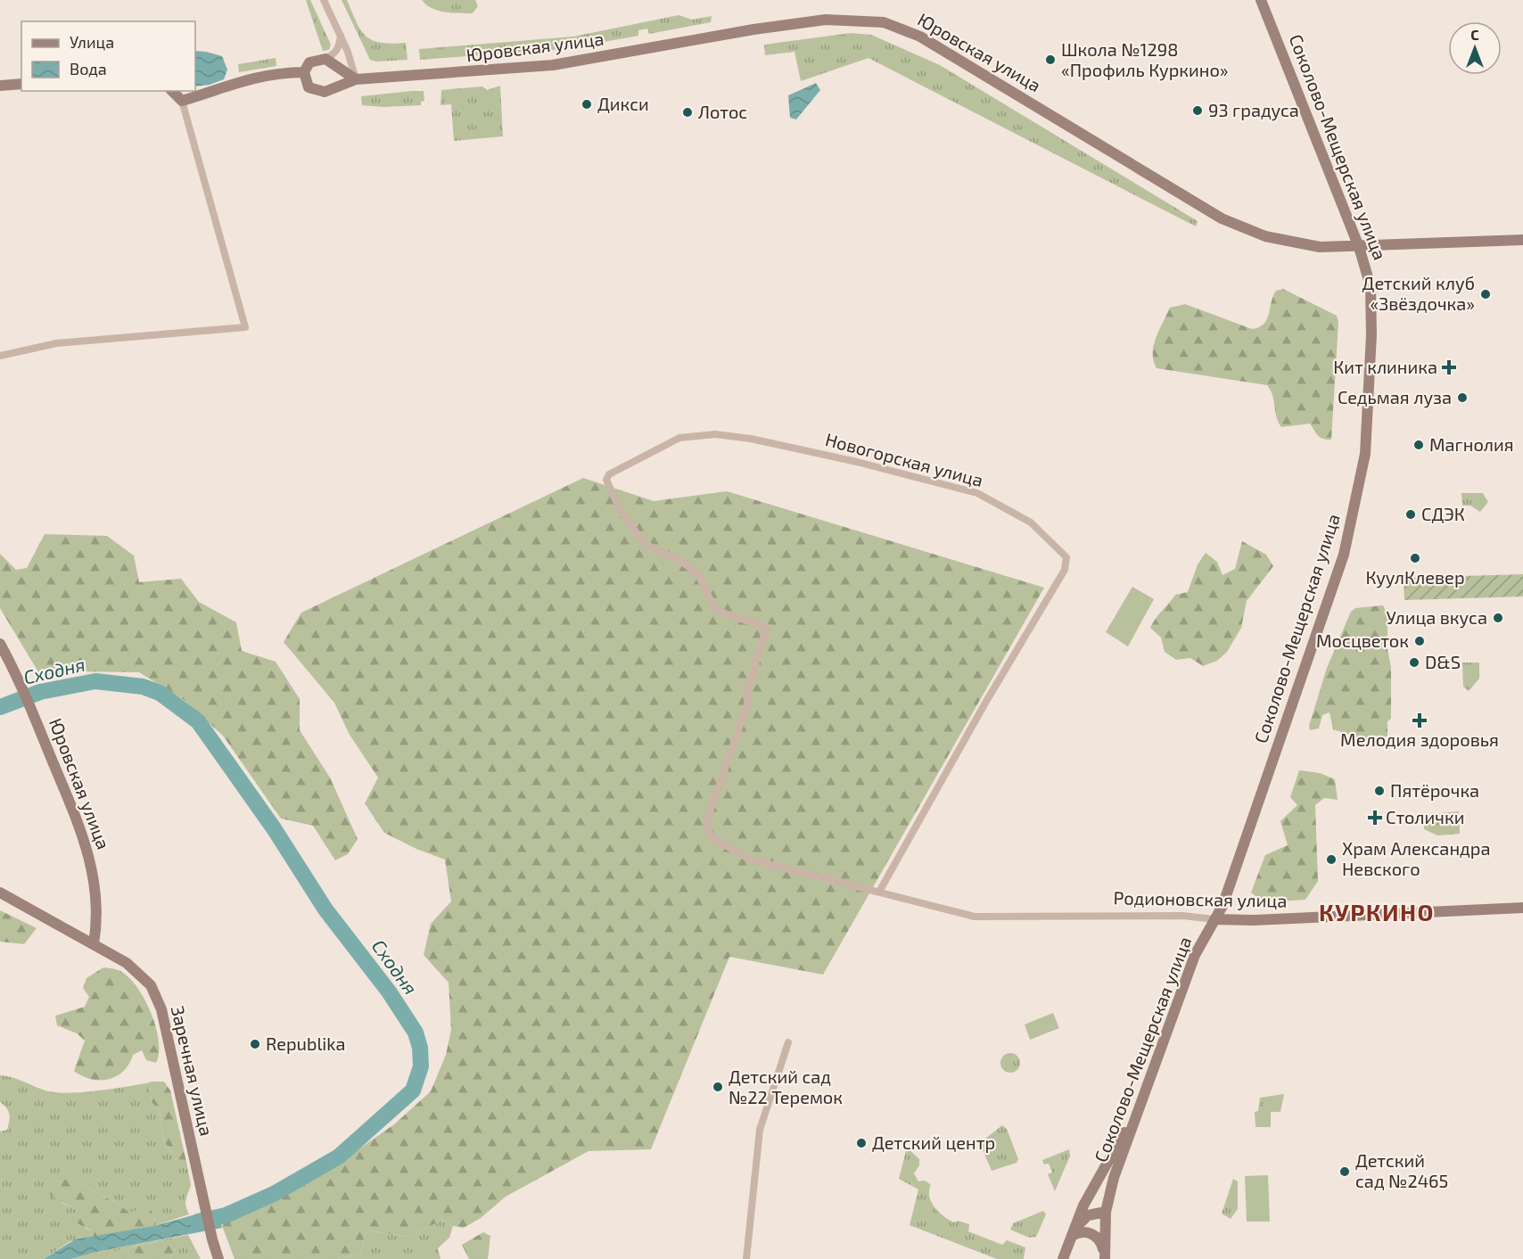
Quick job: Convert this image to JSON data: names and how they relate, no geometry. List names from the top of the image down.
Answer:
{
  "streets": {
    "street": [
      "Юровская улица",
      "Соколово-Мещерская улица",
      "Новогорская улица",
      "Родионовская улица",
      "Заречная улица"
    ]
  },
  "crossings": [
    ["Юровская улица", "Соколово-Мещерская улица"],
    ["Юровская улица", "Заречная улица"],
    ["Соколово-Мещерская улица", "Родионовская улица"],
    ["Новогорская улица", "Родионовская улица"]
  ],
  "districts": ["КУРКИНО"],
  "water": ["Сходня"],
  "places": {
    "other": [
      "Школа №1298 «Профиль Куркино»",
      "Дикси",
      "93 градуса",
      "Лотос",
      "Детский клуб «Звёздочка»",
      "Седьмая луза",
      "Магнолия",
      "СДЭК",
      "КуулКлевер",
      "Улица вкуса",
      "Мосцветок",
      "D&S",
      "Пятёрочка",
      "Храм Александра Невского",
      "Republika",
      "Детский сад №22 Теремок",
      "Детский центр",
      "Детский сад №2465"
    ],
    "health": ["Кит клиника", "Мелодия здоровья", "Столички"]
  },
  "legend": ["Улица", "Вода"],
  "north": "top"
}
